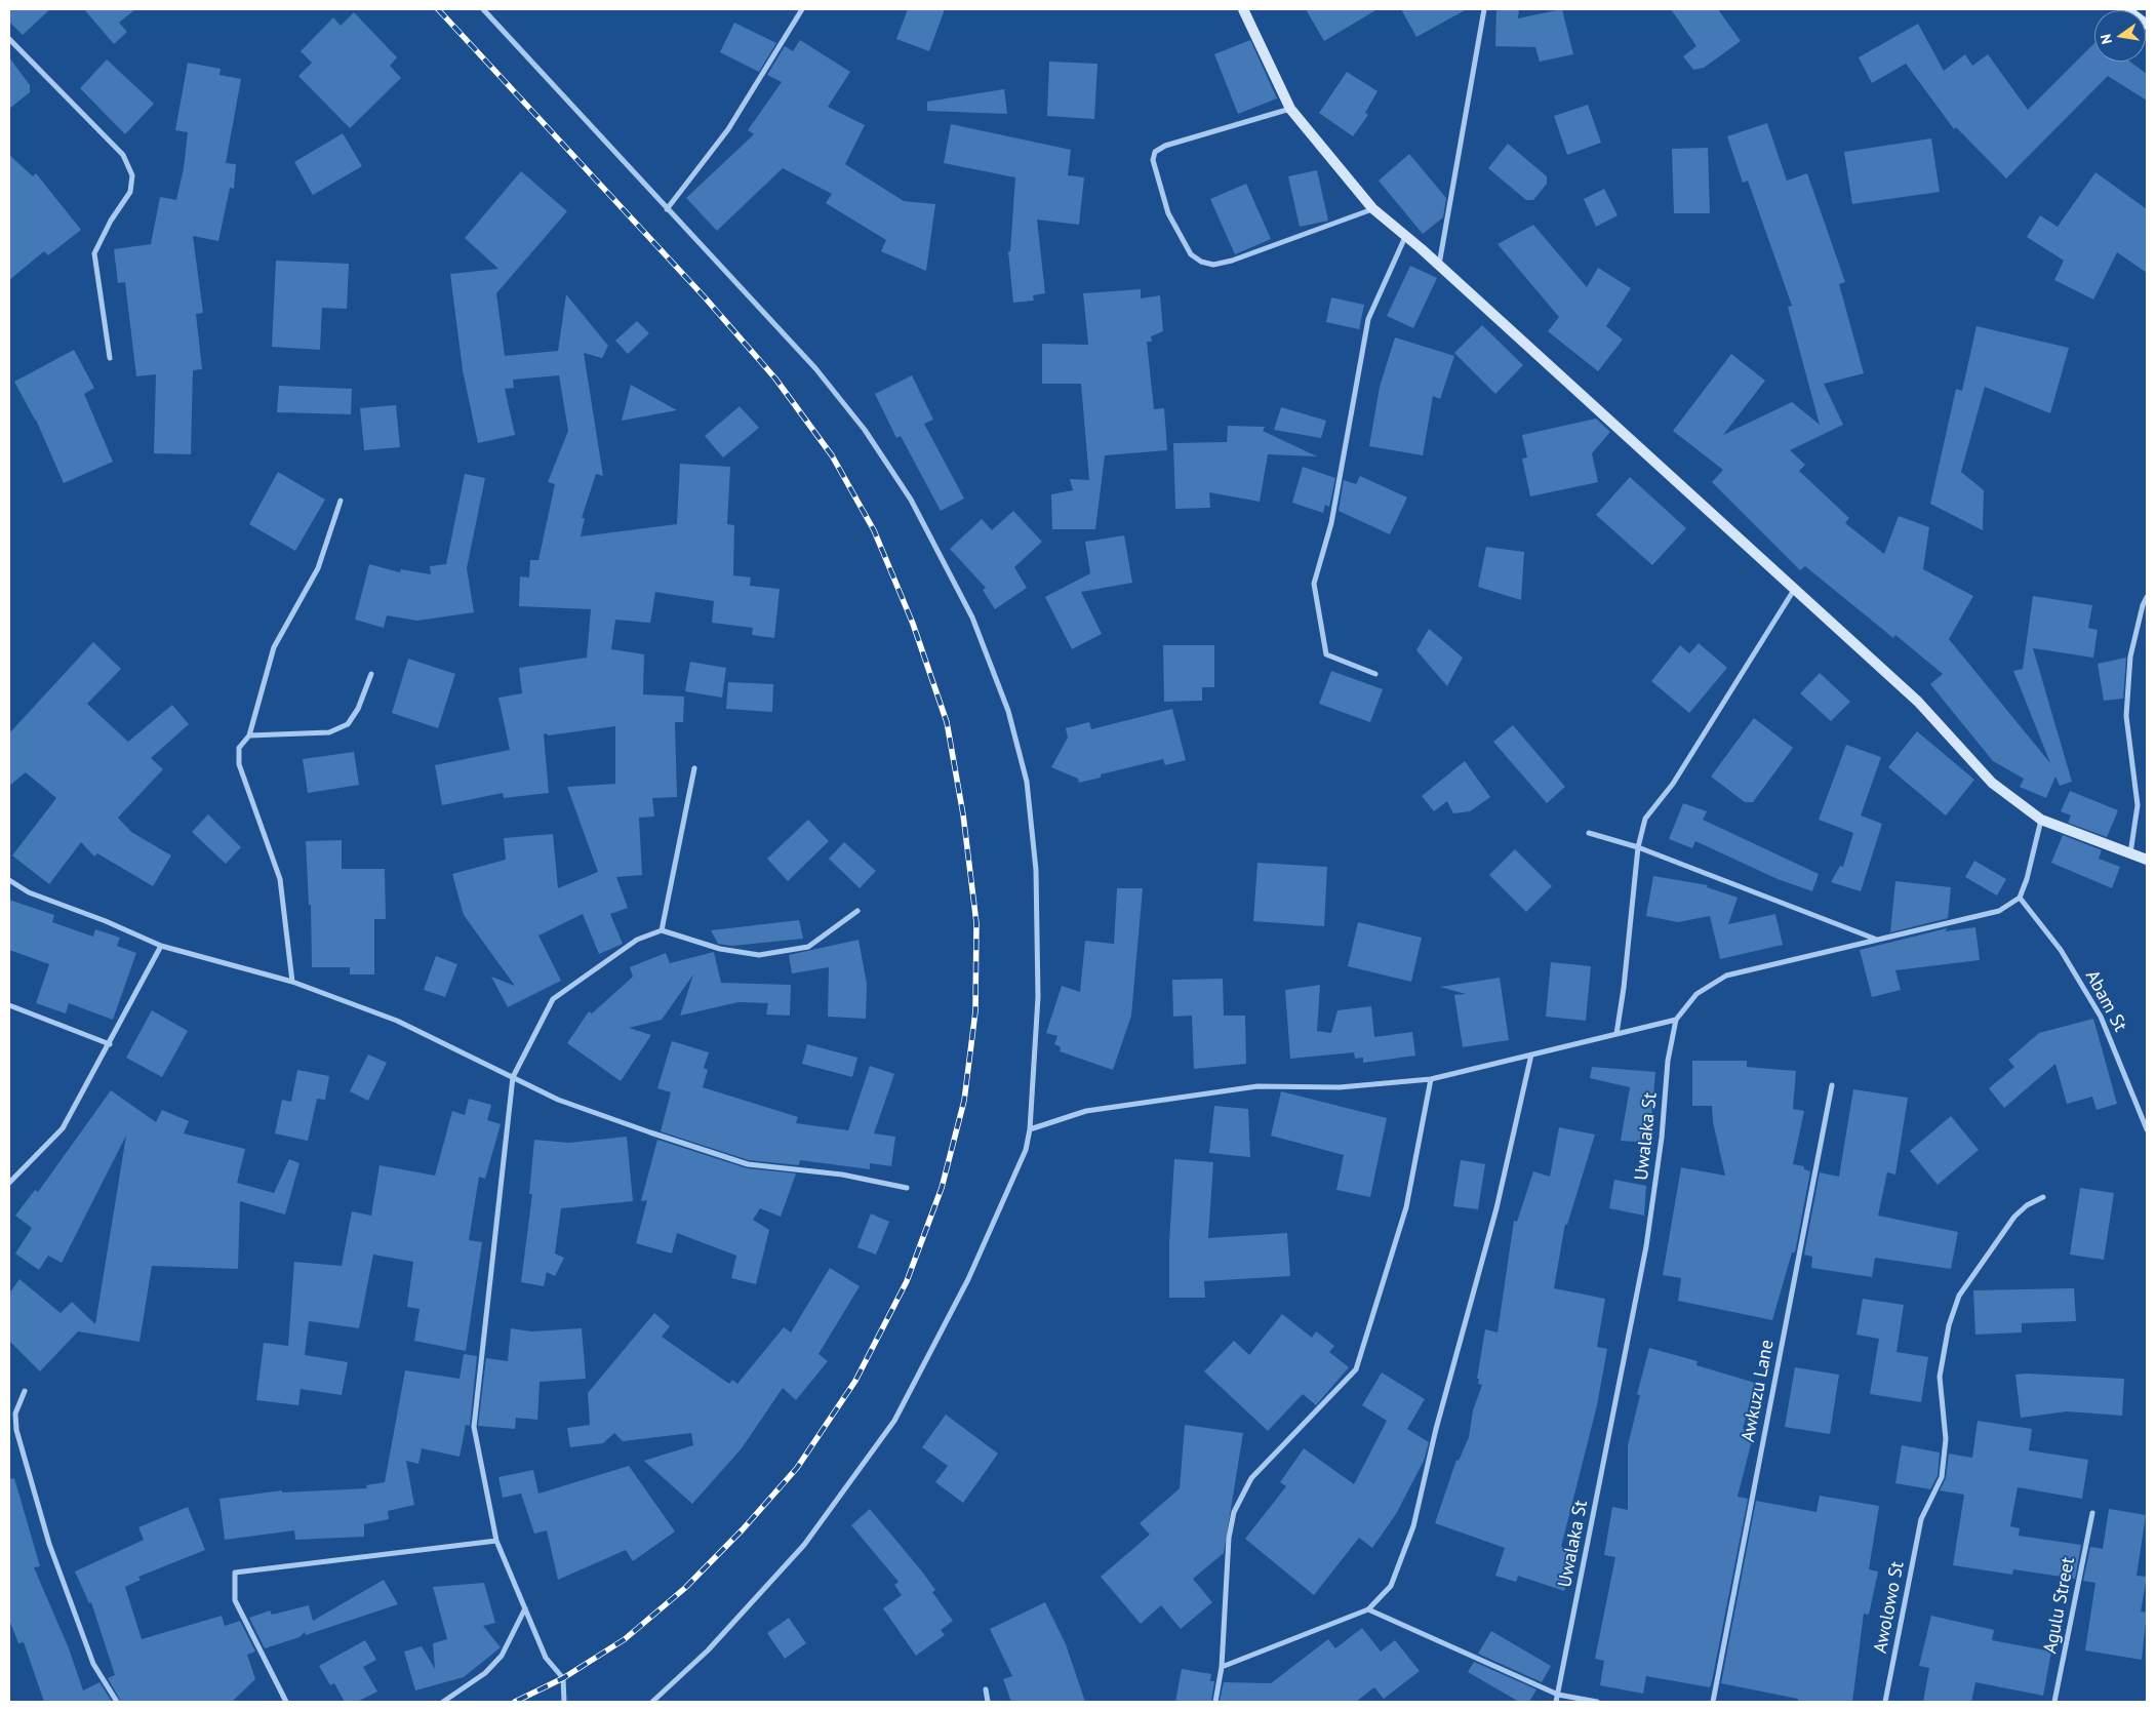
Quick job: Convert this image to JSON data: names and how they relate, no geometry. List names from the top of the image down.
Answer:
{
  "streets": {
    "street": [
      "Abam St",
      "Uwalaka St",
      "Awkuzu Lane",
      "Agulu Street",
      "Awolowo St"
    ]
  },
  "crossings": [
    ["Abam St", "Uwalaka St"]
  ],
  "north": "left"
}
